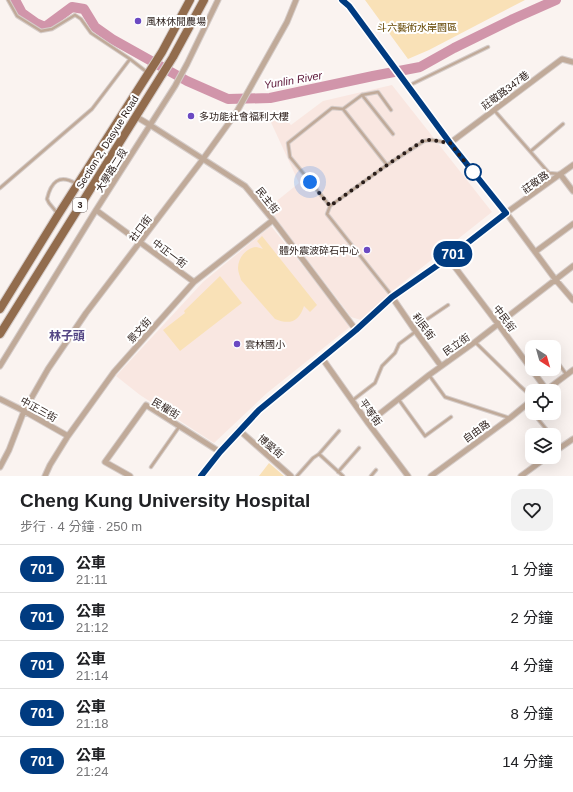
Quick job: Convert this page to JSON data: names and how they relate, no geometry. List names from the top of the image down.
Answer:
{
  "streets": {
    "main road": ["Section 2, Dasyue Road", "3"],
    "street": [
      "莊敬路347巷",
      "大學路二段",
      "莊敬路",
      "民主街",
      "社口街",
      "中正一街",
      "中民街",
      "利民街",
      "景文街",
      "民立街",
      "民權街",
      "中正三街",
      "平等街",
      "自由路",
      "博愛街"
    ]
  },
  "crossings": [
    ["Section 2, Dasyue Road", "民主街"],
    ["大學路二段", "民主街"],
    ["大學路二段", "中正一街"],
    ["莊敬路", "民主街"],
    ["莊敬路", "中民街"],
    ["莊敬路", "利民街"],
    ["莊敬路", "民權街"],
    ["莊敬路", "平等街"],
    ["莊敬路", "博愛街"],
    ["民主街", "社口街"],
    ["民主街", "景文街"],
    ["社口街", "中正一街"],
    ["社口街", "中正三街"],
    ["中正一街", "景文街"],
    ["中民街", "民立街"],
    ["利民街", "民立街"],
    ["景文街", "中正三街"],
    ["民立街", "平等街"]
  ],
  "districts": ["林子頭"],
  "water": ["Yunlin River"],
  "parks": ["斗六藝術水岸園區"],
  "places": [
    "風林休閒農場",
    "多功能社會福利大樓",
    "體外震波碎石中心",
    "雲林國小"
  ],
  "lines": ["bus line 701"],
  "north": "bottom right",
  "page": {
    "on_map": "701",
    "heading": ["Cheng Kung University Hospital", "步行 · 4 分鐘 · 250 m"],
    "list": [
      {
        "mark": "701",
        "name": "公車",
        "note": "21:11",
        "value": "1 分鐘"
      },
      {
        "mark": "701",
        "name": "公車",
        "note": "21:12",
        "value": "2 分鐘"
      },
      {
        "mark": "701",
        "name": "公車",
        "note": "21:14",
        "value": "4 分鐘"
      },
      {
        "mark": "701",
        "name": "公車",
        "note": "21:18",
        "value": "8 分鐘"
      },
      {
        "mark": "701",
        "name": "公車",
        "note": "21:24",
        "value": "14 分鐘"
      }
    ]
  }
}
